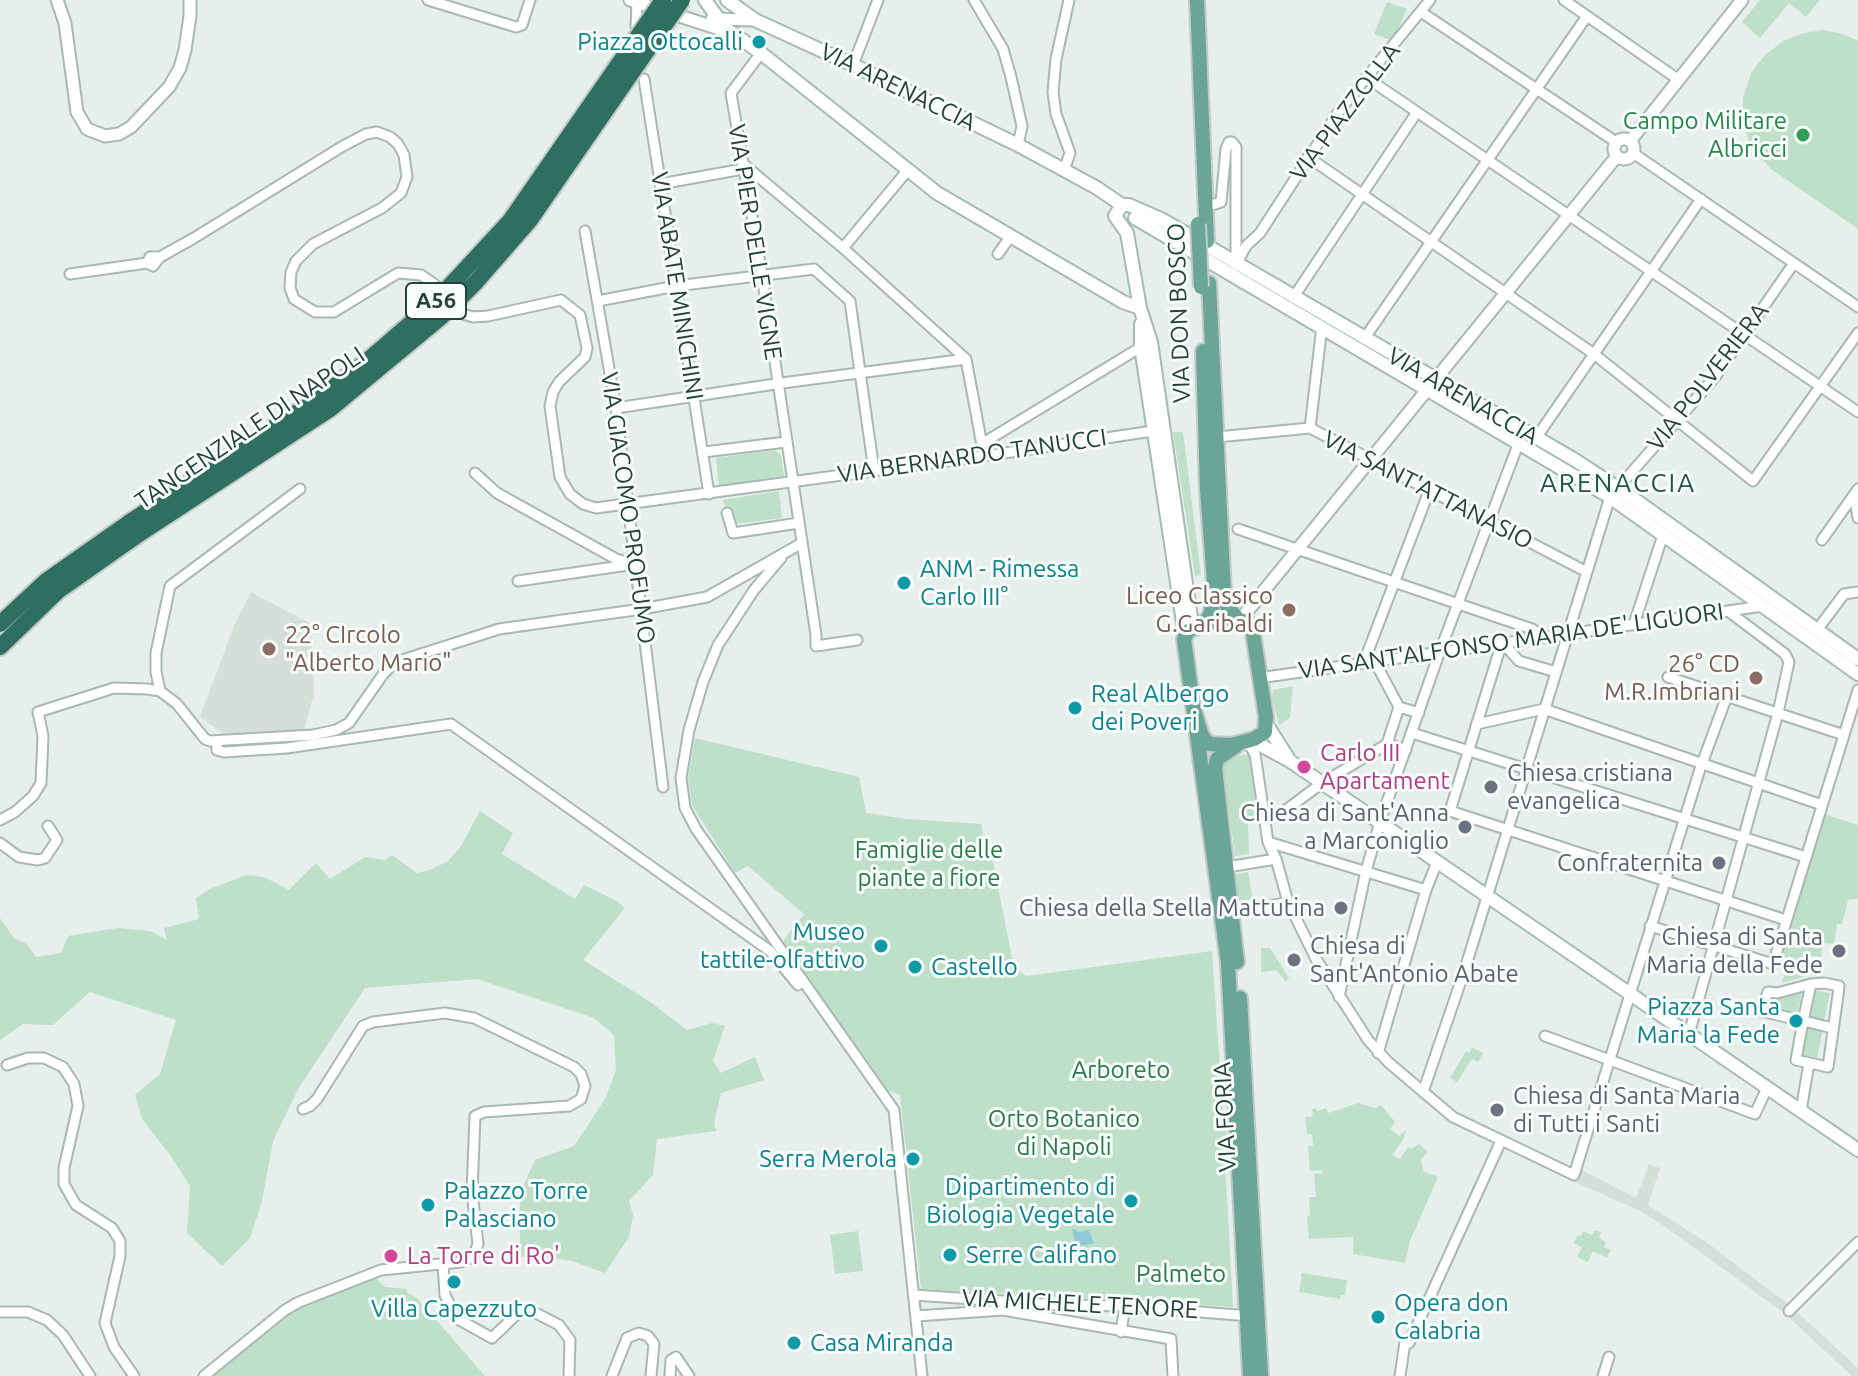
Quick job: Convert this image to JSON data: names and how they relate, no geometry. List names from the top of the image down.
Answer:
{
  "streets": {
    "highway": ["A56", "TANGENZIALE DI NAPOLI"],
    "main road": ["VIA ARENACCIA", "VIA DON BOSCO", "VIA FORIA"],
    "street": [
      "VIA PIAZZOLLA",
      "VIA PIER DELLE VIGNE",
      "VIA ABATE MINICHINI",
      "VIA POLVERIERA",
      "VIA BERNARDO TANUCCI",
      "VIA SANT'ATTANASIO",
      "VIA GIACOMO PROFUMO",
      "VIA SANT'ALFONSO MARIA DE' LIGUORI",
      "VIA MICHELE TENORE"
    ]
  },
  "crossings": [
    ["VIA ARENACCIA", "VIA PIAZZOLLA"],
    ["VIA ARENACCIA", "VIA POLVERIERA"],
    ["VIA ARENACCIA", "VIA SANT'ALFONSO MARIA DE' LIGUORI"],
    ["VIA PIER DELLE VIGNE", "VIA BERNARDO TANUCCI"],
    ["VIA ABATE MINICHINI", "VIA BERNARDO TANUCCI"],
    ["VIA DON BOSCO", "VIA SANT'ATTANASIO"],
    ["VIA DON BOSCO", "VIA SANT'ALFONSO MARIA DE' LIGUORI"],
    ["VIA BERNARDO TANUCCI", "VIA GIACOMO PROFUMO"],
    ["VIA FORIA", "VIA MICHELE TENORE"]
  ],
  "districts": ["ARENACCIA"],
  "parks": [
    "Famiglie delle piante a fiore",
    "Arboreto",
    "Orto Botanico di Napoli",
    "Palmeto"
  ],
  "places": [
    "Piazza Ottocalli",
    "Campo Militare Albricci",
    "ANM - Rimessa Carlo III°",
    "Liceo Classico G.Garibaldi",
    "22° CIrcolo \"Alberto Mario\"",
    "26° CD M.R.Imbriani",
    "Real Albergo dei Poveri",
    "Carlo III Apartament",
    "Chiesa cristiana evangelica",
    "Chiesa di Sant'Anna a Marconiglio",
    "Confraternita",
    "Chiesa della Stella Mattutina",
    "Museo tattile-olfattivo",
    "Chiesa di Santa Maria della Fede",
    "Chiesa di Sant'Antonio Abate",
    "Castello",
    "Piazza Santa Maria la Fede",
    "Chiesa di Santa Maria di Tutti i Santi",
    "Serra Merola",
    "Dipartimento di Biologia Vegetale",
    "Palazzo Torre Palasciano",
    "Serre Califano",
    "La Torre di Ro'",
    "Villa Capezzuto",
    "Opera don Calabria",
    "Casa Miranda"
  ]
}
